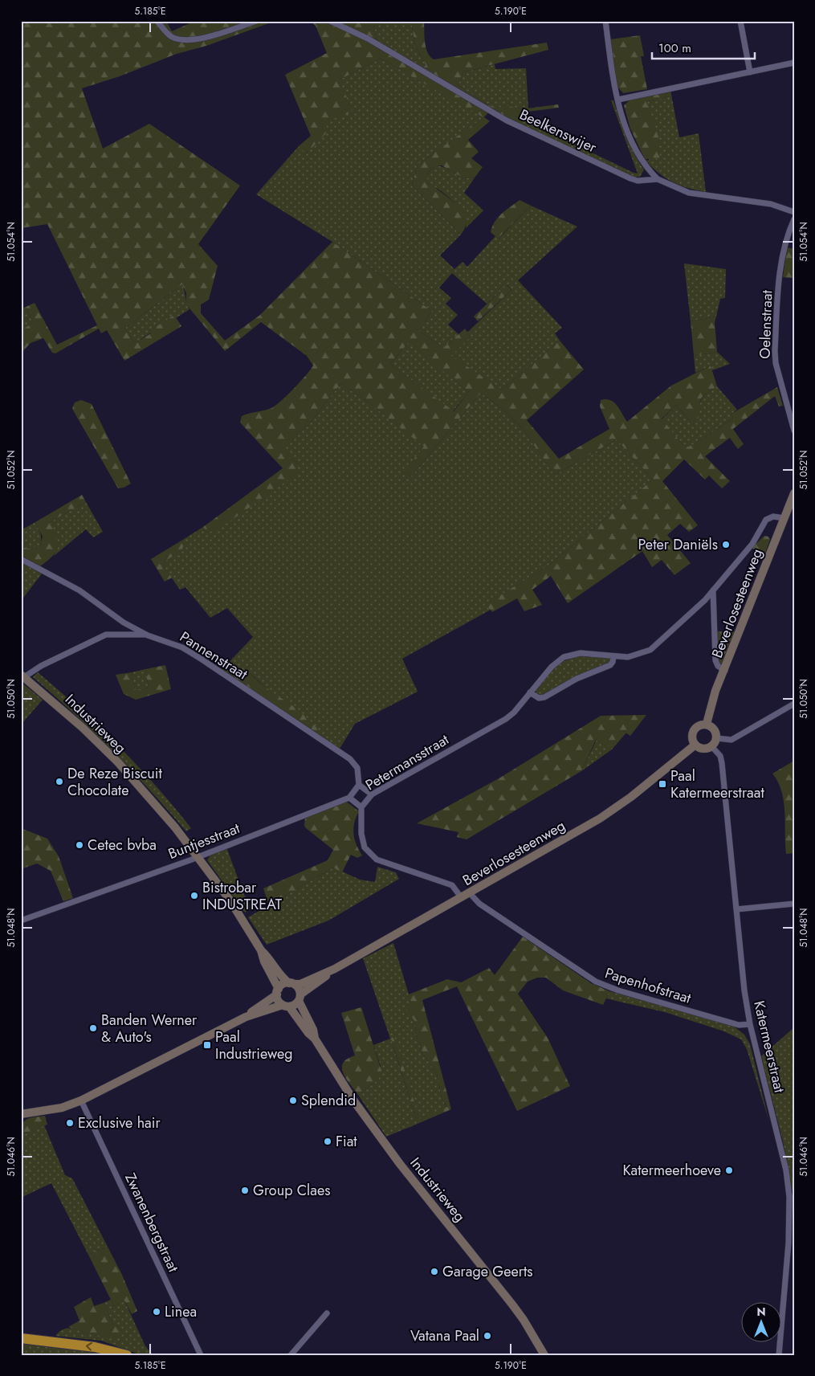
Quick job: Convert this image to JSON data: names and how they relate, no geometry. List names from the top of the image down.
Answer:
{
  "streets": {
    "street": [
      "Beelkenswijer",
      "Oelenstraat",
      "Beverlosesteenweg",
      "Pannenstraat",
      "Industrieweg",
      "Petermansstraat",
      "Buntjesstraat",
      "Papenhofstraat",
      "Katermeerstraat",
      "Zwanenbergstraat"
    ]
  },
  "crossings": [
    ["Beverlosesteenweg", "Industrieweg"],
    ["Beverlosesteenweg", "Petermansstraat"],
    ["Beverlosesteenweg", "Papenhofstraat"],
    ["Beverlosesteenweg", "Katermeerstraat"],
    ["Pannenstraat", "Buntjesstraat"],
    ["Industrieweg", "Buntjesstraat"],
    ["Papenhofstraat", "Katermeerstraat"]
  ],
  "places": {
    "other": [
      "Peter Daniëls",
      "De Reze Biscuit Chocolate",
      "Cetec bvba",
      "Bistrobar INDUSTREAT",
      "Banden Werner & Auto's",
      "Splendid",
      "Exclusive hair",
      "Fiat",
      "Katermeerhoeve",
      "Group Claes",
      "Garage Geerts",
      "Linea",
      "Vatana Paal"
    ],
    "transit": ["Paal Katermeerstraat", "Paal Industrieweg"]
  },
  "scale_bar": "100 m",
  "north": "top",
  "coordinates": [
    "5.185°E",
    "5.190°E",
    "51.054°N",
    "51.052°N",
    "51.050°N",
    "51.048°N",
    "51.046°N"
  ]
}
